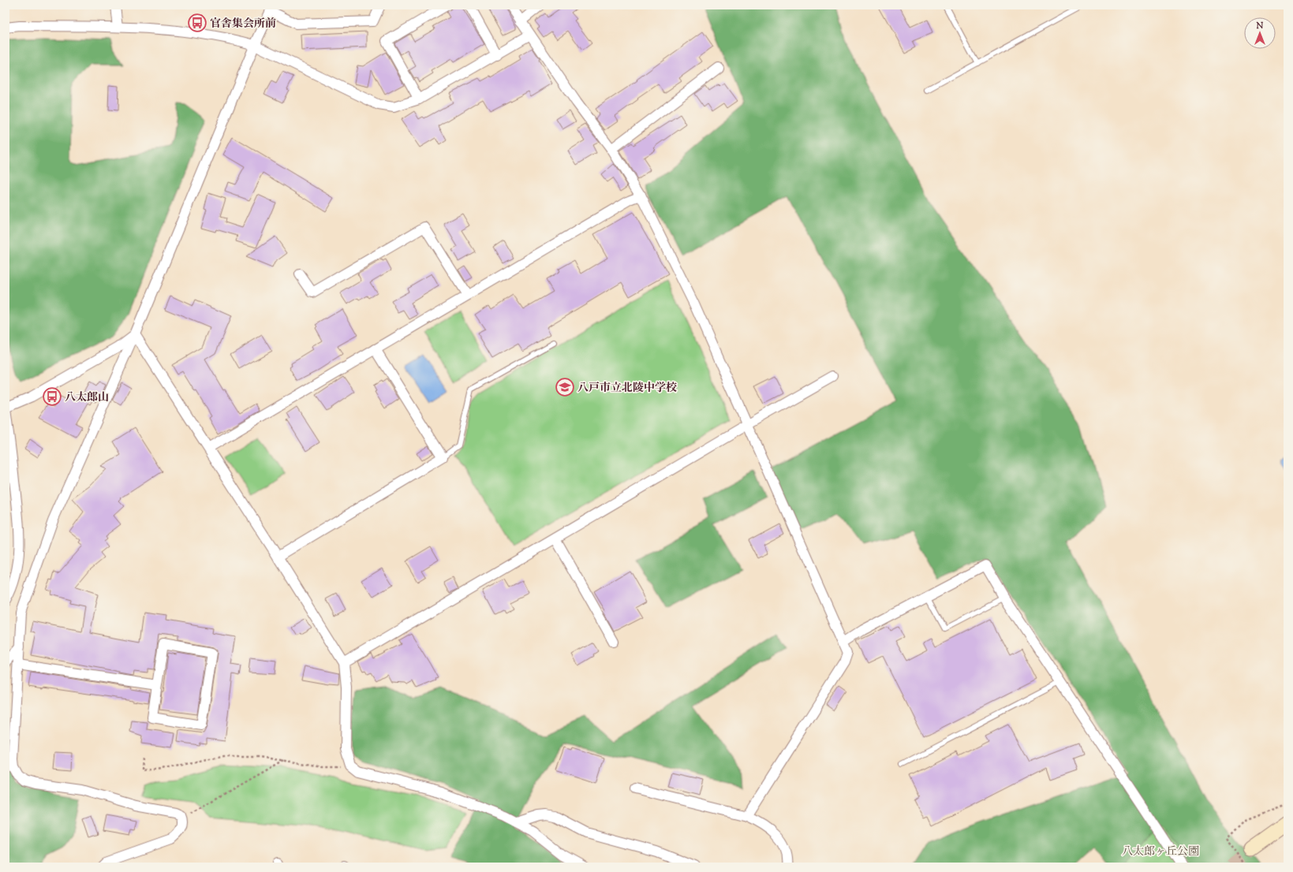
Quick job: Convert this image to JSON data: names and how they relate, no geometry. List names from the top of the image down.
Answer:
{
  "parks": ["八太郎ヶ丘公園"],
  "places": {
    "bus stop": ["官舎集会所前", "八太郎山"],
    "school or university": ["八戸市立北陵中学校"]
  },
  "north": "top"
}
